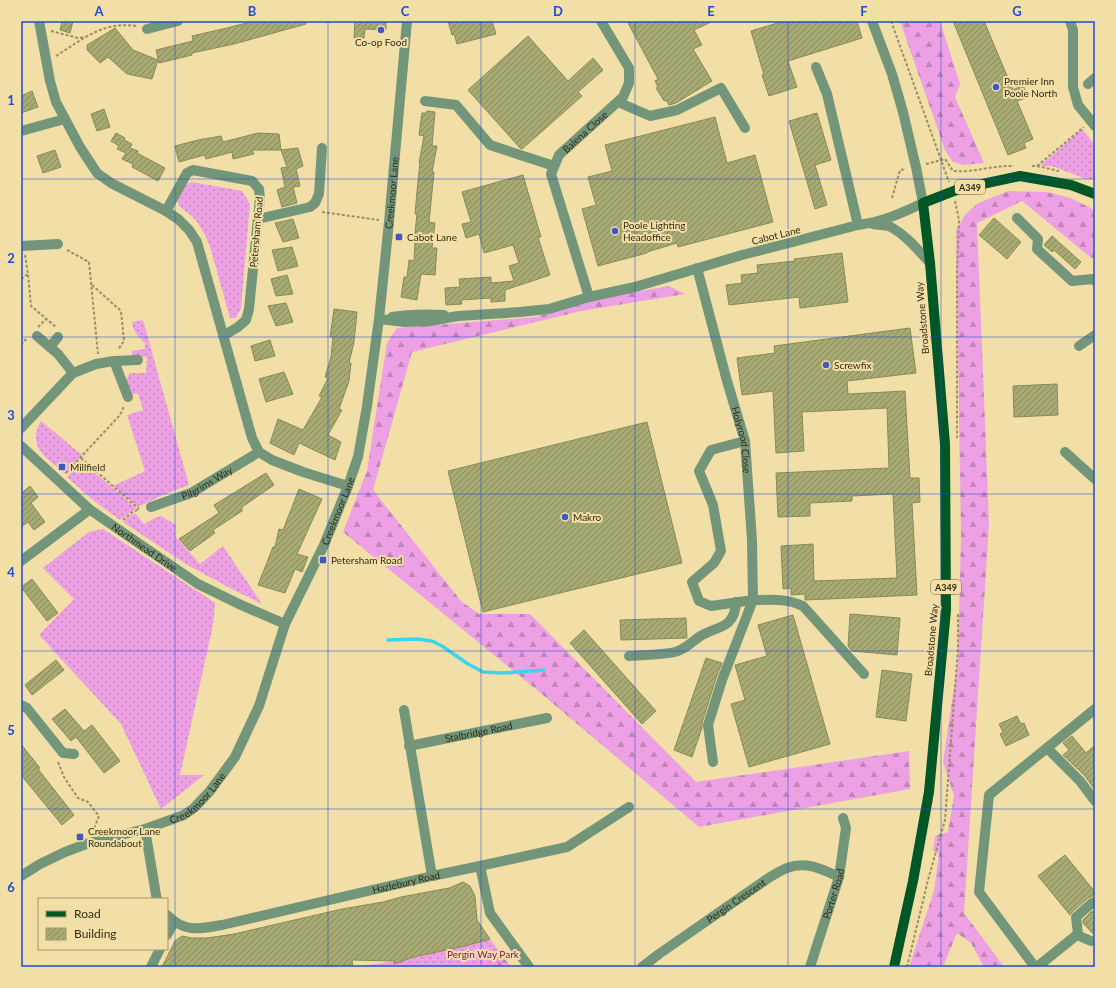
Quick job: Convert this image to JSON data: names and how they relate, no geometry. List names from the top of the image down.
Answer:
{
  "streets": {
    "main road": ["A349", "Cabot Lane", "Broadstone Way"],
    "street": [
      "Balena Close",
      "Creekmoor Lane",
      "Petersham Road",
      "Holyrood Close",
      "Pilgrims Way",
      "Northmead Drive",
      "Stalbridge Road",
      "Hazlebury Road",
      "Porter Road",
      "Pergin Crescent"
    ]
  },
  "crossings": [
    ["Creekmoor Lane", "Cabot Lane"],
    ["Creekmoor Lane", "Northmead Drive"],
    ["Cabot Lane", "Broadstone Way"],
    ["Cabot Lane", "Holyrood Close"],
    ["Porter Road", "Pergin Crescent"]
  ],
  "parks": ["Pergin Way Park"],
  "places": {
    "other": [
      "Co-op Food",
      "Premier Inn Poole North",
      "Poole Lighting Headoffice",
      "Screwfix",
      "Makro"
    ],
    "transit": [
      "Cabot Lane",
      "Millfield",
      "Petersham Road",
      "Creekmoor Lane Roundabout"
    ]
  },
  "legend": ["Road", "Building"],
  "grid": {
    "columns": [
      "A",
      "B",
      "C",
      "D",
      "E",
      "F",
      "G"
    ],
    "rows": [
      "1",
      "2",
      "3",
      "4",
      "5",
      "6"
    ]
  }
}
